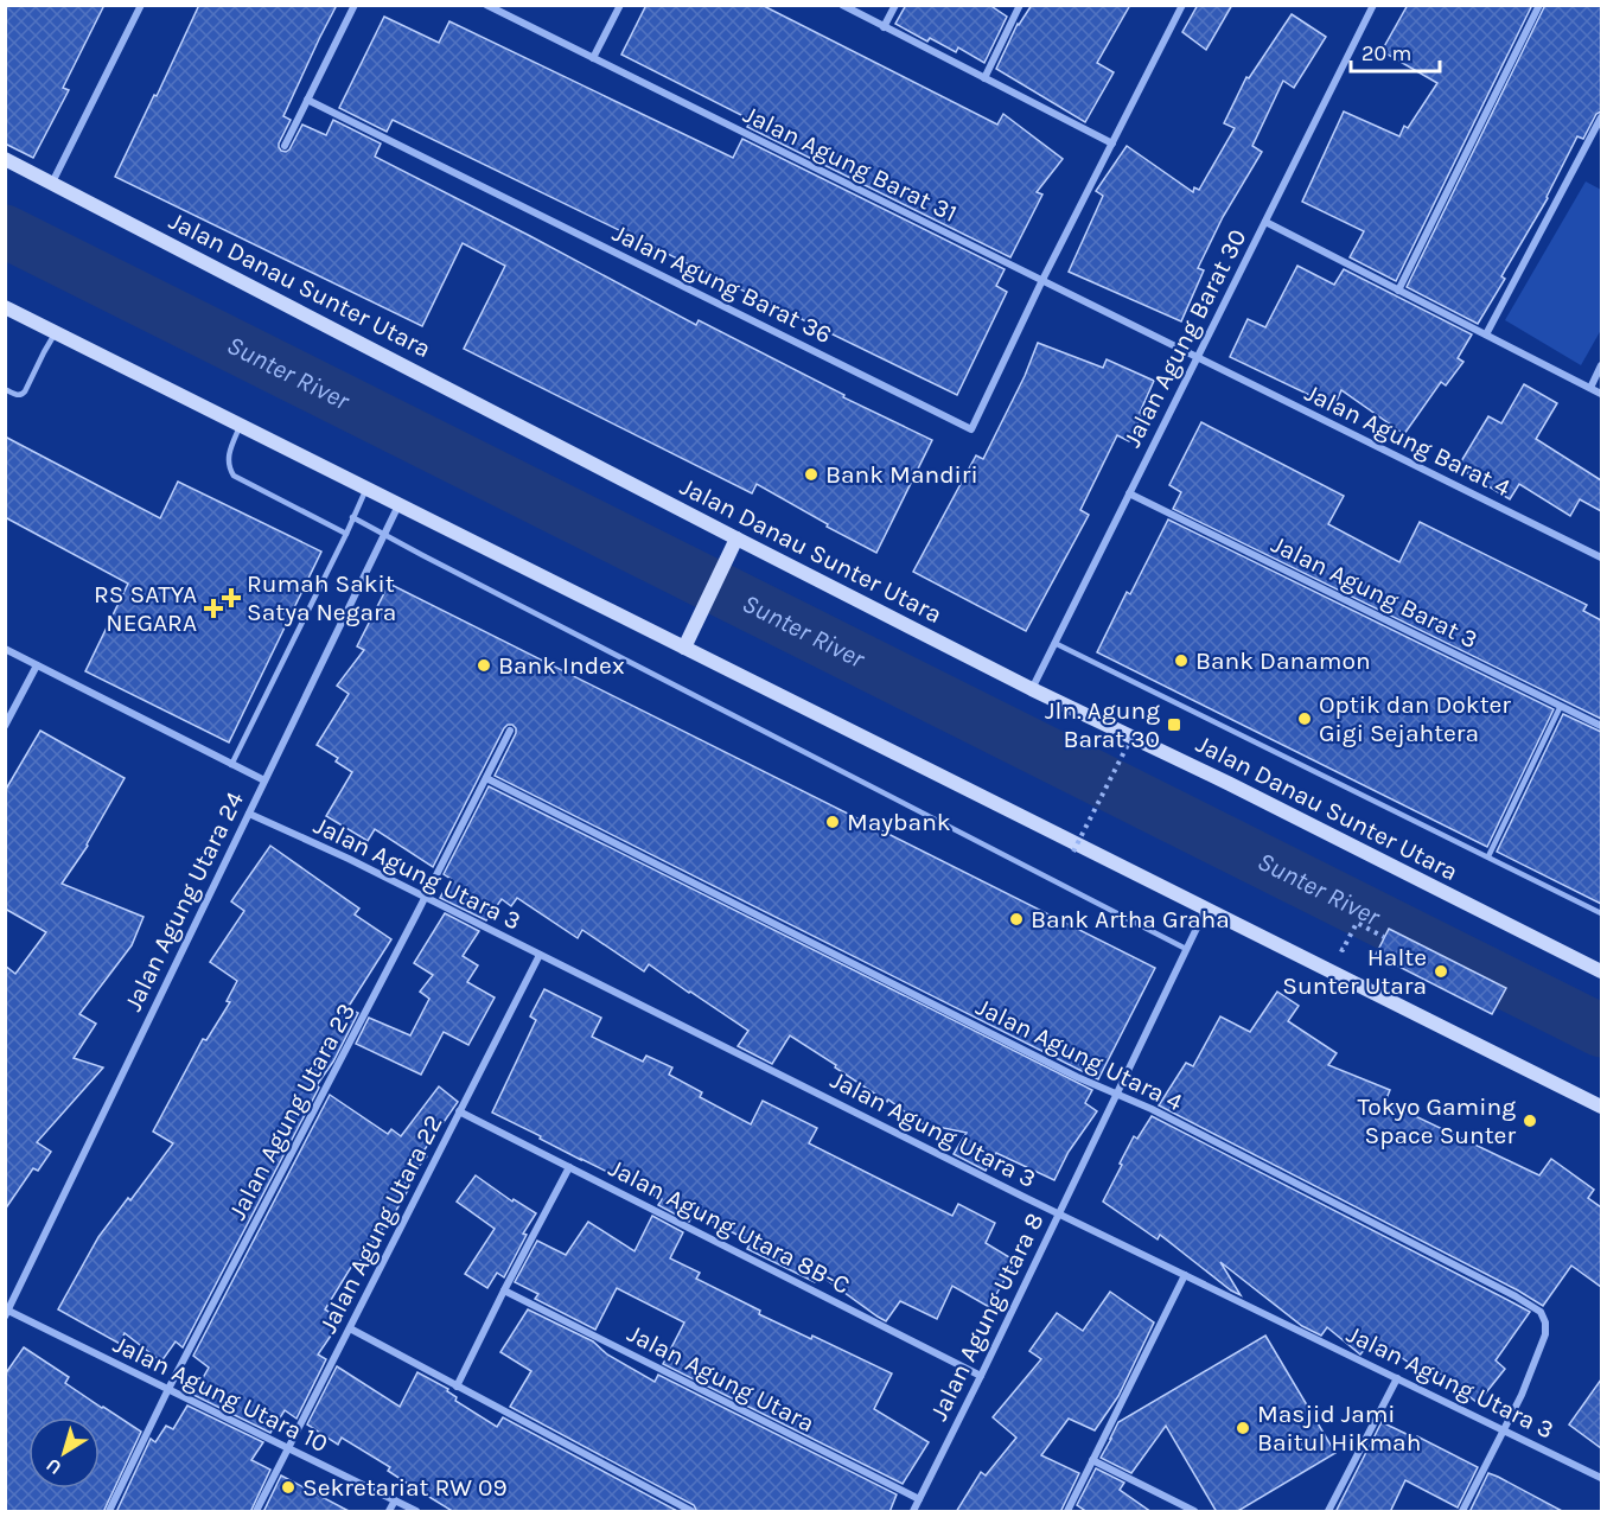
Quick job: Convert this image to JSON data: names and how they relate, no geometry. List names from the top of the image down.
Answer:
{
  "streets": {
    "main road": ["Jalan Danau Sunter Utara"],
    "street": [
      "Jalan Agung Barat 31",
      "Jalan Agung Barat 36",
      "Jalan Agung Barat 30",
      "Jalan Agung Barat 4",
      "Jalan Agung Barat 3",
      "Jalan Agung Utara 3",
      "Jalan Agung Utara 24",
      "Jalan Agung Utara 4",
      "Jalan Agung Utara 23",
      "Jalan Agung Utara 22",
      "Jalan Agung Utara 8B-C",
      "Jalan Agung Utara 8",
      "Jalan Agung Utara",
      "Jalan Agung Utara 10"
    ]
  },
  "crossings": [
    ["Jalan Agung Barat 31", "Jalan Agung Barat 36"],
    ["Jalan Agung Barat 31", "Jalan Agung Barat 30"],
    ["Jalan Agung Barat 31", "Jalan Agung Barat 4"],
    ["Jalan Danau Sunter Utara", "Jalan Agung Barat 30"],
    ["Jalan Agung Barat 30", "Jalan Agung Barat 4"],
    ["Jalan Agung Barat 30", "Jalan Agung Barat 3"],
    ["Jalan Agung Utara 3", "Jalan Agung Utara 24"],
    ["Jalan Agung Utara 3", "Jalan Agung Utara 4"],
    ["Jalan Agung Utara 3", "Jalan Agung Utara 23"],
    ["Jalan Agung Utara 3", "Jalan Agung Utara 22"],
    ["Jalan Agung Utara 3", "Jalan Agung Utara 8"],
    ["Jalan Agung Utara 24", "Jalan Agung Utara 10"],
    ["Jalan Agung Utara 4", "Jalan Agung Utara 23"],
    ["Jalan Agung Utara 4", "Jalan Agung Utara 8"],
    ["Jalan Agung Utara 23", "Jalan Agung Utara 10"],
    ["Jalan Agung Utara 22", "Jalan Agung Utara 8B-C"],
    ["Jalan Agung Utara 22", "Jalan Agung Utara 10"],
    ["Jalan Agung Utara 8B-C", "Jalan Agung Utara 8"],
    ["Jalan Agung Utara 8", "Jalan Agung Utara"]
  ],
  "water": ["Sunter River"],
  "places": {
    "other": [
      "Bank Mandiri",
      "Bank Danamon",
      "Bank Index",
      "Optik dan Dokter Gigi Sejahtera",
      "Maybank",
      "Bank Artha Graha",
      "Halte Sunter Utara",
      "Tokyo Gaming Space Sunter",
      "Masjid Jami Baitul Hikmah",
      "Sekretariat RW 09"
    ],
    "health": ["Rumah Sakit Satya Negara", "RS SATYA NEGARA"],
    "transit": ["Jln. Agung Barat 30"]
  },
  "scale_bar": "20 m",
  "north": "bottom left"
}
